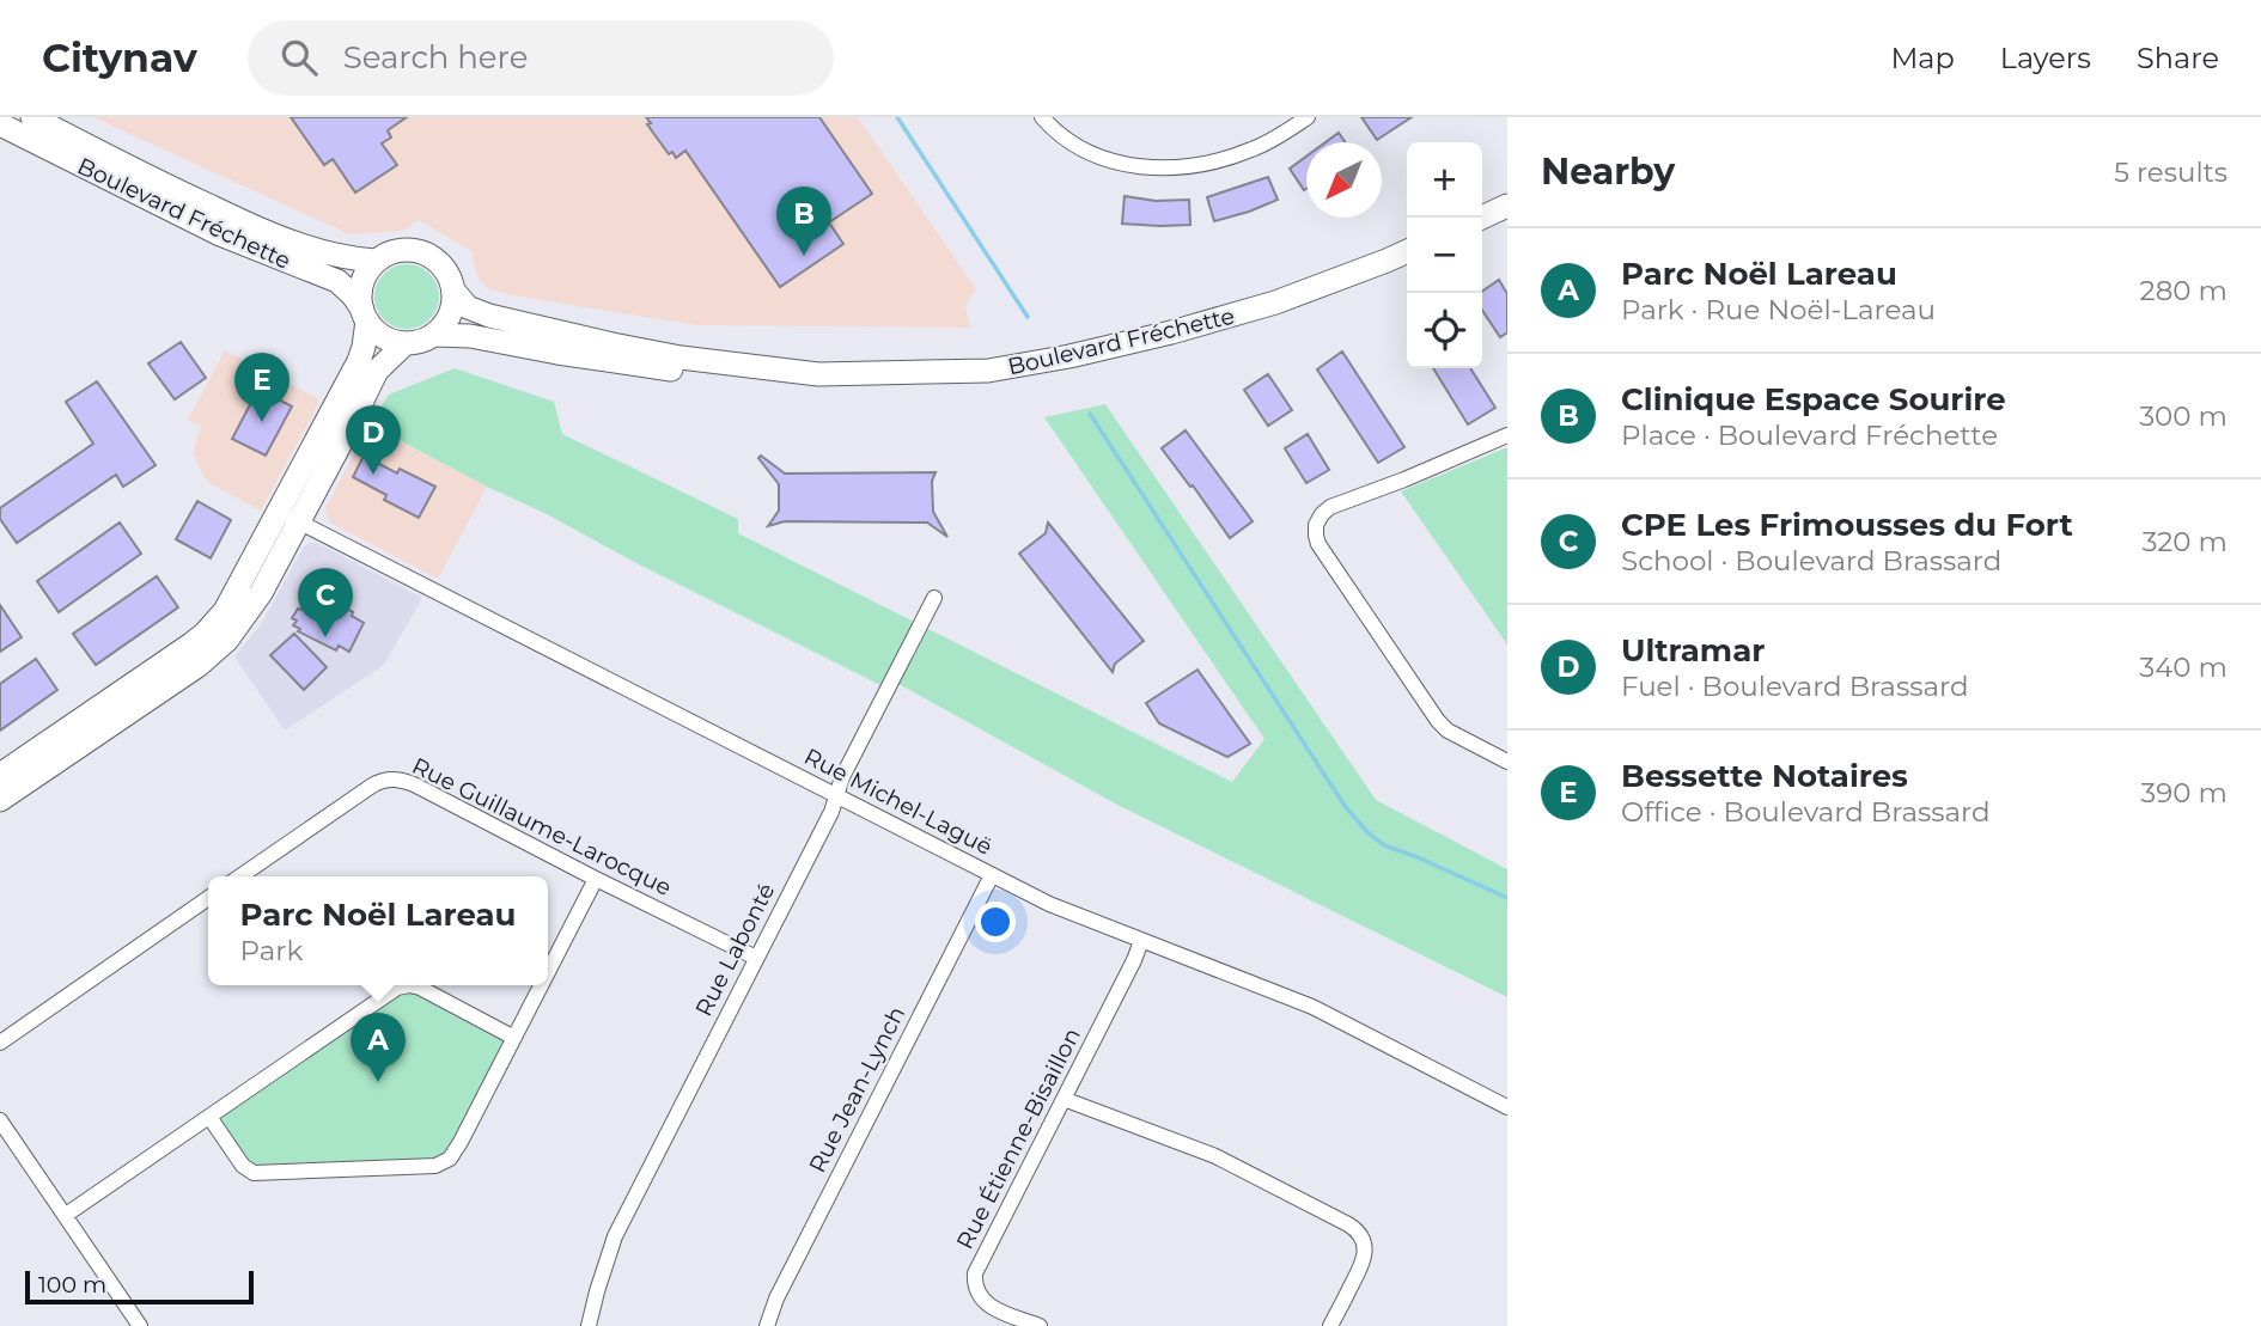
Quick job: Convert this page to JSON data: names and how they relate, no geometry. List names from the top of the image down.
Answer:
{
  "streets": {
    "main road": ["Boulevard Fréchette"],
    "street": [
      "Rue Michel-Laguë",
      "Rue Guillaume-Larocque",
      "Rue Labonté",
      "Rue Jean-Lynch",
      "Rue Étienne-Bisaillon"
    ]
  },
  "crossings": [
    ["Rue Michel-Laguë", "Rue Labonté"],
    ["Rue Michel-Laguë", "Rue Jean-Lynch"],
    ["Rue Michel-Laguë", "Rue Étienne-Bisaillon"],
    ["Rue Guillaume-Larocque", "Rue Labonté"]
  ],
  "scale_bar": "100 m",
  "north": "bottom left",
  "page": {
    "header": "Citynav",
    "search": "Search here",
    "nav": ["Map", "Layers", "Share"],
    "heading": ["Nearby", "5 results"],
    "map_buttons": ["+", "−"],
    "pins": [
      "B",
      "E",
      "D",
      "C",
      "A"
    ],
    "list": [
      {
        "mark": "A",
        "name": "Parc Noël Lareau",
        "note": "Park · Rue Noël-Lareau",
        "value": "280 m"
      },
      {
        "mark": "B",
        "name": "Clinique Espace Sourire",
        "note": "Place · Boulevard Fréchette",
        "value": "300 m"
      },
      {
        "mark": "C",
        "name": "CPE Les Frimousses du Fort",
        "note": "School · Boulevard Brassard",
        "value": "320 m"
      },
      {
        "mark": "D",
        "name": "Ultramar",
        "note": "Fuel · Boulevard Brassard",
        "value": "340 m"
      },
      {
        "mark": "E",
        "name": "Bessette Notaires",
        "note": "Office · Boulevard Brassard",
        "value": "390 m"
      }
    ],
    "popup": ["Parc Noël Lareau", "Park"],
    "scale": "100 m"
  }
}
